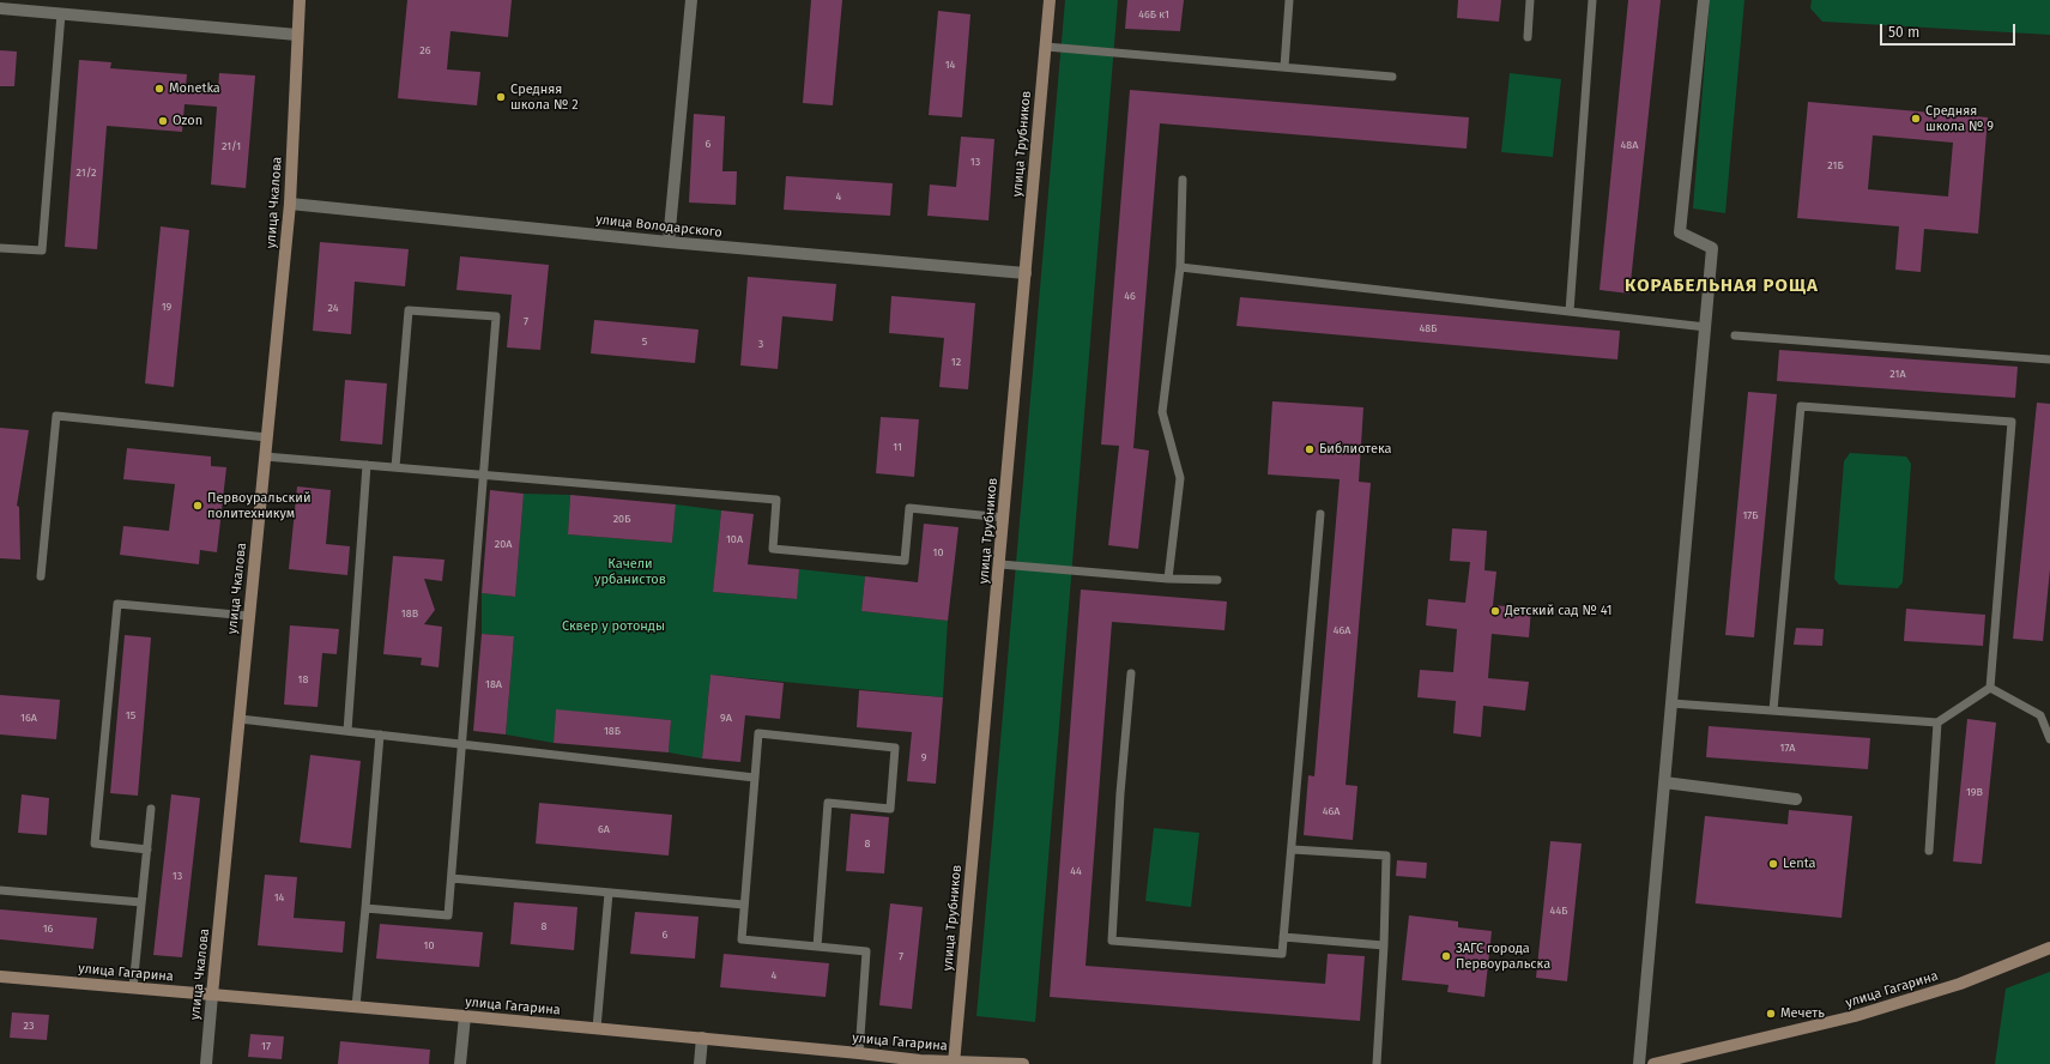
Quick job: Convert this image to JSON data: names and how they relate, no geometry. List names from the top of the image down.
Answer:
{
  "streets": {
    "street": [
      "улица Трубников",
      "улица Чкалова",
      "улица Володарского",
      "улица Гагарина"
    ]
  },
  "crossings": [
    ["улица Трубников", "улица Володарского"],
    ["улица Трубников", "улица Гагарина"],
    ["улица Чкалова", "улица Володарского"],
    ["улица Чкалова", "улица Гагарина"]
  ],
  "districts": ["КОРАБЕЛЬНАЯ РОЩА"],
  "parks": ["Качели урбанистов", "Сквер у ротонды"],
  "places": [
    "Monetka",
    "Средняя школа № 2",
    "Средняя школа № 9",
    "Ozon",
    "Библиотека",
    "Первоуральский политехникум",
    "Детский сад № 41",
    "Lenta",
    "ЗАГС города Первоуральска",
    "Мечеть"
  ],
  "house_numbers": [
    "46Б к1",
    "26",
    "14",
    "6",
    "48А",
    "21/1",
    "13",
    "21Б",
    "21/2",
    "4",
    "46",
    "19",
    "24",
    "7",
    "48Б",
    "5",
    "3",
    "12",
    "21А",
    "11",
    "17Б",
    "20Б",
    "10А",
    "20А",
    "10",
    "18В",
    "46А",
    "18",
    "18А",
    "15",
    "16А",
    "9А",
    "18Б",
    "17А",
    "9",
    "19В",
    "46А",
    "6А",
    "8",
    "44",
    "13",
    "14",
    "44Б",
    "8",
    "16",
    "6",
    "10",
    "7",
    "4",
    "23",
    "17"
  ],
  "scale_bar": "50 m"
}
